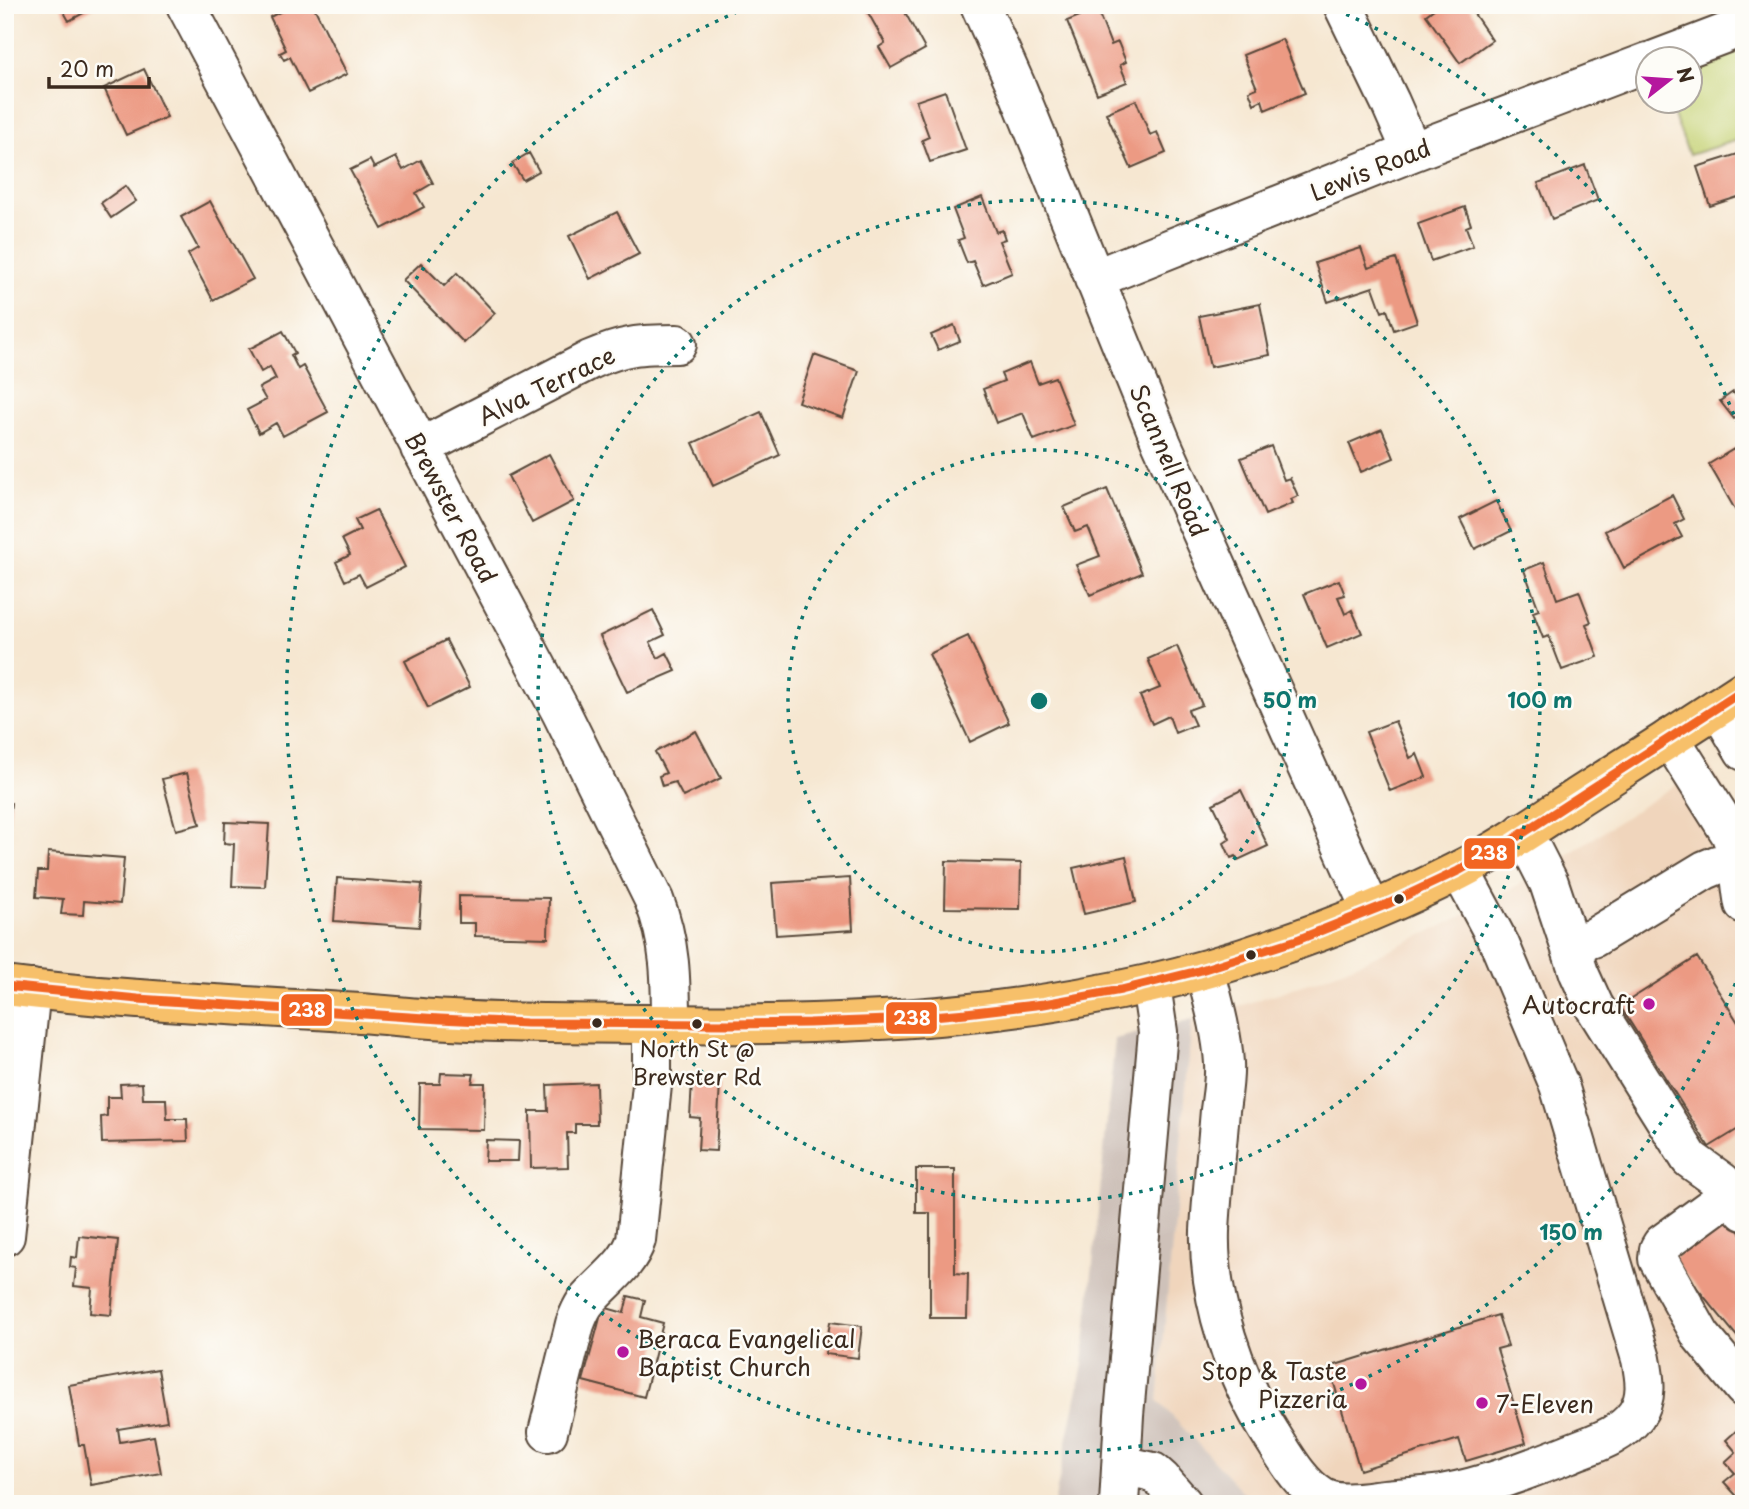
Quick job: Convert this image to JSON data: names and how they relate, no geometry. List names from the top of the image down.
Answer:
{
  "streets": {
    "street": [
      "Lewis Road",
      "Alva Terrace",
      "Scannell Road",
      "Brewster Road"
    ]
  },
  "crossings": [
    ["Lewis Road", "Scannell Road"],
    ["Alva Terrace", "Brewster Road"]
  ],
  "places": [
    "Autocraft",
    "North St @ Brewster Rd",
    "Beraca Evangelical Baptist Church",
    "Stop & Taste Pizzeria",
    "7-Eleven"
  ],
  "lines": ["transit line 238"],
  "scale_bar": "20 m",
  "north": "right",
  "rings": ["50 m", "100 m", "150 m"]
}
